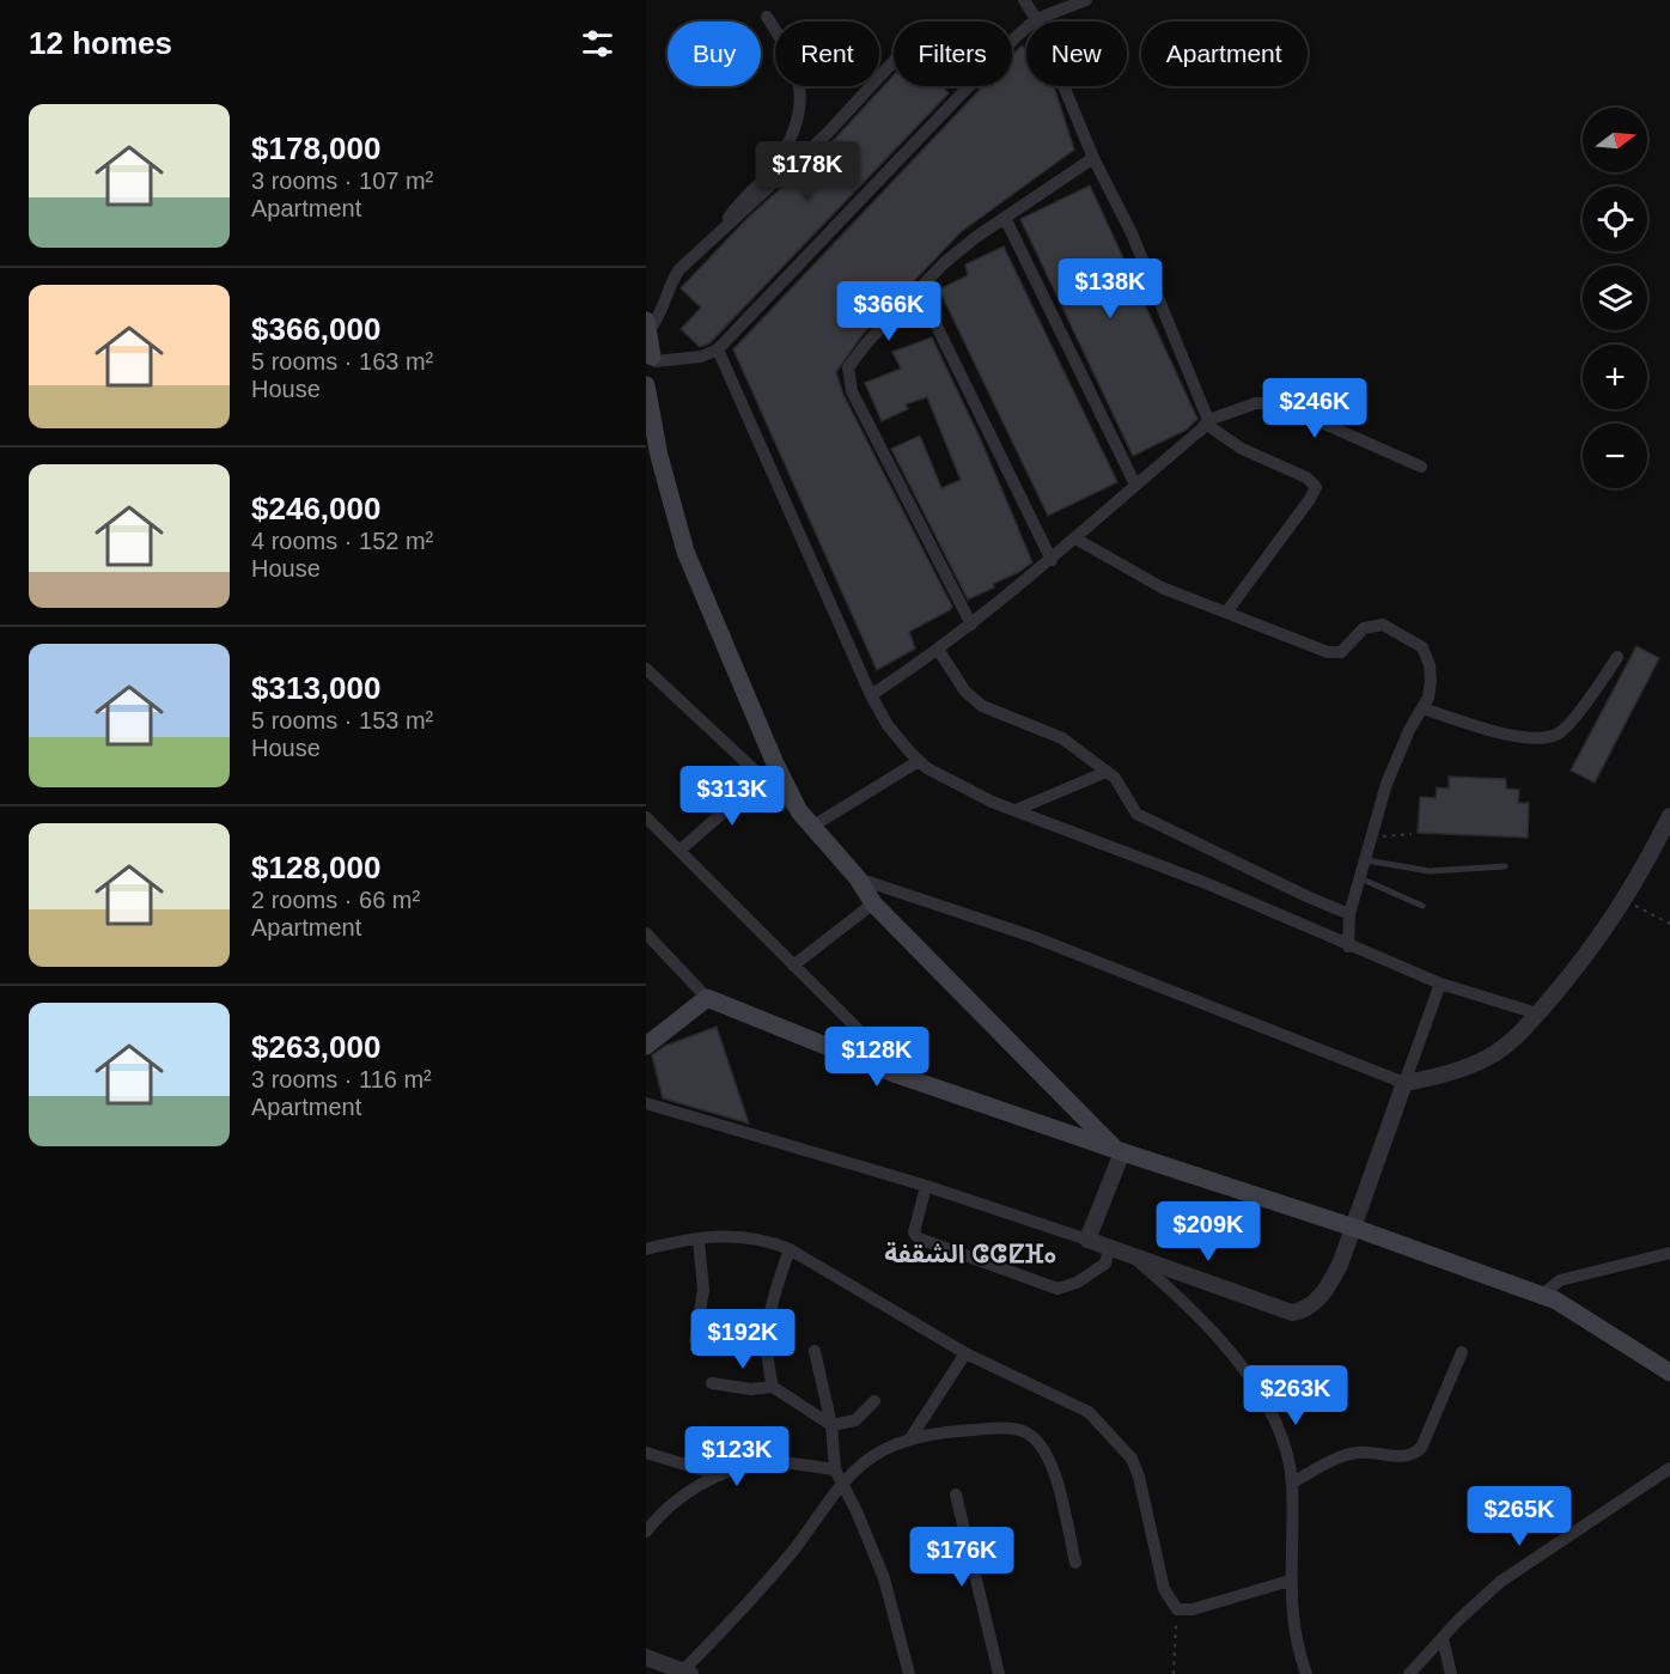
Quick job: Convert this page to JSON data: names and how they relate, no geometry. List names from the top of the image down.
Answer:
{
  "districts": ["الشقفة ⵛⵛⵇⴼⴰ"],
  "north": "right",
  "page": {
    "heading": "12 homes",
    "chip": [
      "Buy",
      "Rent",
      "Filters",
      "New",
      "Apartment"
    ],
    "list": [
      {
        "name": "$178,000",
        "note": "3 rooms · 107 m² · Apartment"
      },
      {
        "name": "$366,000",
        "note": "5 rooms · 163 m² · House"
      },
      {
        "name": "$246,000",
        "note": "4 rooms · 152 m² · House"
      },
      {
        "name": "$313,000",
        "note": "5 rooms · 153 m² · House"
      },
      {
        "name": "$128,000",
        "note": "2 rooms · 66 m² · Apartment"
      },
      {
        "name": "$263,000",
        "note": "3 rooms · 116 m² · Apartment"
      }
    ],
    "map_buttons": ["+", "−"],
    "price": [
      "$178K",
      "$138K",
      "$366K",
      "$246K",
      "$313K",
      "$128K",
      "$209K",
      "$192K",
      "$263K",
      "$123K",
      "$265K",
      "$176K"
    ]
  }
}
